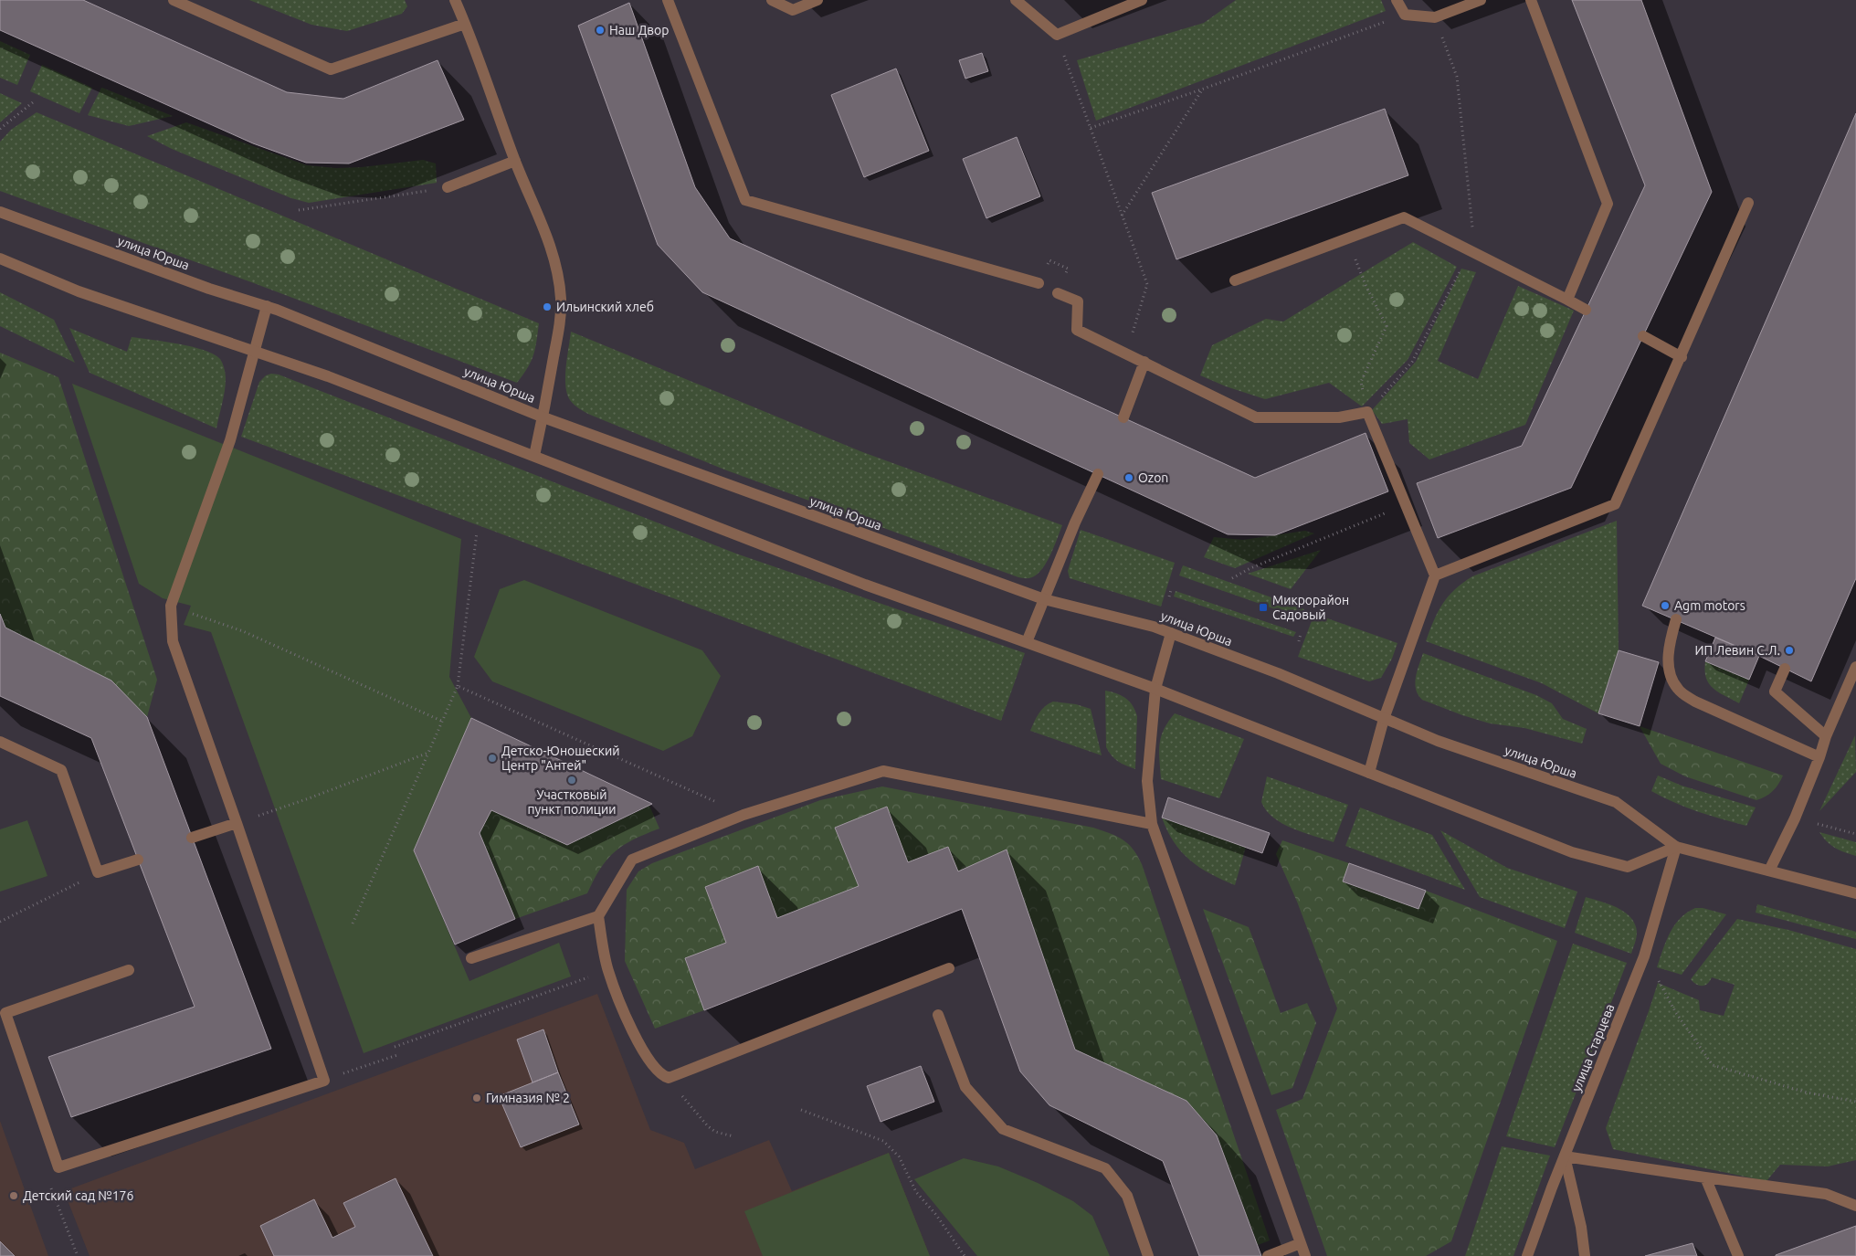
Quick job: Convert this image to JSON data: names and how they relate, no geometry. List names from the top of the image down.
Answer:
{
  "streets": {
    "street": ["улица Юрша", "улица Старцева"]
  },
  "crossings": [
    ["улица Юрша", "улица Старцева"]
  ],
  "places": {
    "other": [
      "Наш Двор",
      "Ильинский хлеб",
      "Ozon",
      "Agm motors",
      "ИП Левин С.Л.",
      "Детско-Юношеский Центр \"Антей\"",
      "Участковый пункт полиции",
      "Гимназия № 2",
      "Детский сад №176"
    ],
    "transit": ["Микрорайон Садовый"]
  }
}
